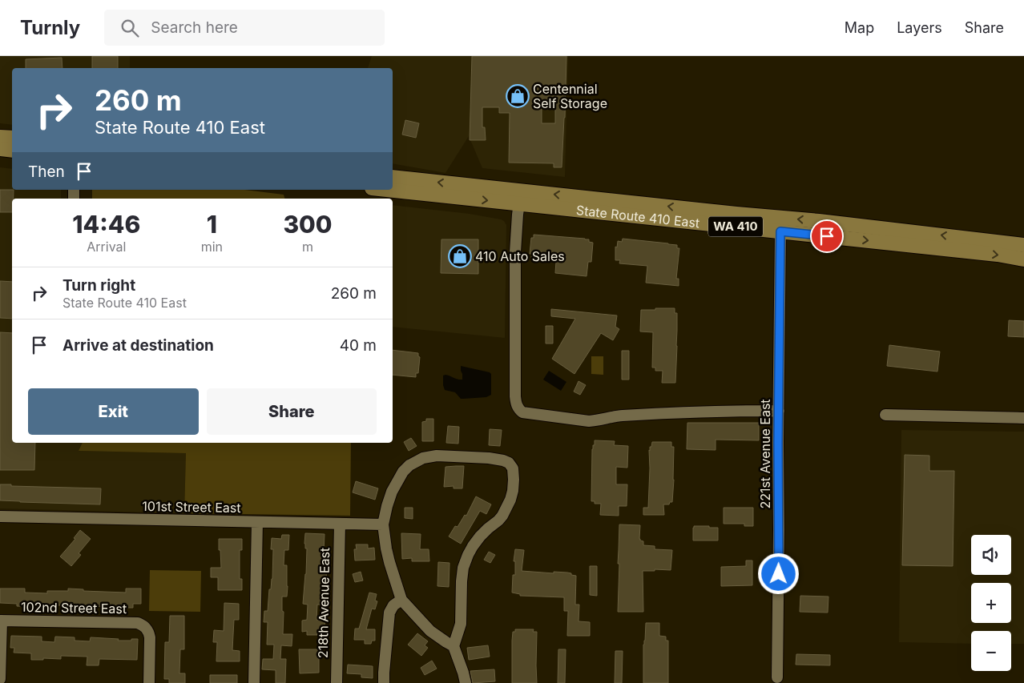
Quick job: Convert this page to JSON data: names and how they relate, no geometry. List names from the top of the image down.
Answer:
{
  "streets": {
    "main road": ["State Route 410 East", "WA 410"],
    "street": [
      "221st Avenue East",
      "101st Street East",
      "218th Avenue East",
      "102nd Street East"
    ]
  },
  "crossings": [
    ["State Route 410 East", "221st Avenue East"],
    ["101st Street East", "218th Avenue East"]
  ],
  "places": {
    "shop": ["Centennial Self Storage", "410 Auto Sales"]
  },
  "page": {
    "header": "Turnly",
    "search": "Search here",
    "nav": ["Map", "Layers", "Share"],
    "turn": ["260 m", "State Route 410 East"],
    "then": "Then",
    "eta": [
      "14:46",
      "Arrival",
      "1",
      "min",
      "300",
      "m"
    ],
    "list": [
      {
        "name": "Turn right",
        "note": "State Route 410 East",
        "value": "260 m"
      },
      {
        "name": "Arrive at destination",
        "value": "40 m"
      }
    ],
    "buttons": ["Exit", "Share"],
    "map_buttons": ["+", "−"]
  }
}
